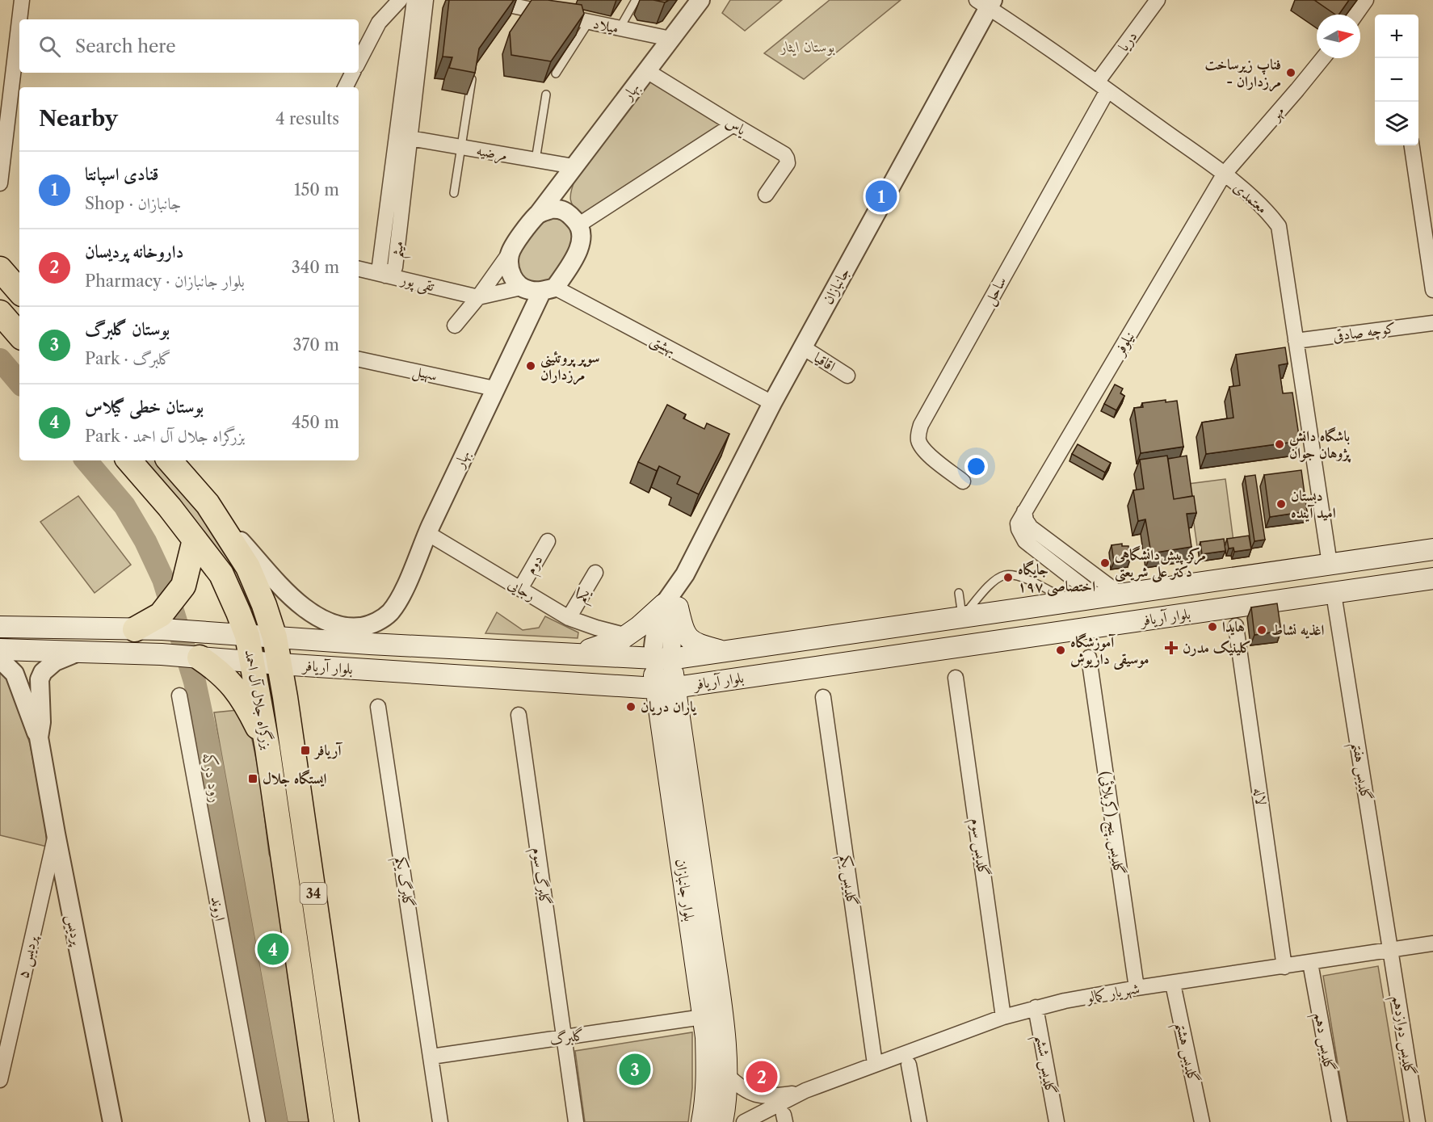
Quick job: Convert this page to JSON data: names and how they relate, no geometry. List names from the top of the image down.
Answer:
{
  "streets": {
    "highway": ["بزرگراه جلال آل احمد", "34"],
    "main road": ["بلوار آریافر", "بلوار جانبازان"],
    "street": [
      "میلاد",
      "دریا",
      "بهار",
      "مهر",
      "یاس",
      "مرضیه",
      "معتمدی",
      "میثم",
      "تقی پور",
      "جانبازان",
      "ساحل",
      "کوچه صادقی",
      "نیلوفر",
      "بهشتی",
      "اقاقیا",
      "سهیل",
      "دوم",
      "رجایی",
      "یکم",
      "گلدیس هفتم",
      "لاله",
      "گلدیس پنج (کربلائی)",
      "گلدیس سوم",
      "گلبرگ سوم",
      "گلدیس یکم",
      "گلبرگ یکم",
      "اروند",
      "پردیس",
      "پردیس ۵",
      "شهریار کمالو",
      "گلدیس دوازدهم",
      "گلبرگ",
      "گلدیس دهم",
      "گلدیس هشتم",
      "گلدیس ششم"
    ]
  },
  "crossings": [
    ["میلاد", "بهار"],
    ["دریا", "معتمدی"],
    ["دریا", "ساحل"],
    ["بهار", "یاس"],
    ["بهار", "مرضیه"],
    ["بهار", "بهشتی"],
    ["بهار", "سهیل"],
    ["بهار", "رجایی"],
    ["بهار", "بزرگراه جلال آل احمد"],
    ["مهر", "معتمدی"],
    ["مهر", "نیلوفر"],
    ["مرضیه", "میثم"],
    ["معتمدی", "جانبازان"],
    ["معتمدی", "ساحل"],
    ["معتمدی", "کوچه صادقی"],
    ["معتمدی", "نیلوفر"],
    ["معتمدی", "بلوار آریافر"],
    ["میثم", "تقی پور"],
    ["جانبازان", "بهشتی"],
    ["جانبازان", "اقاقیا"],
    ["جانبازان", "بلوار آریافر"],
    ["جانبازان", "بلوار جانبازان"],
    ["نیلوفر", "بلوار آریافر"],
    ["دوم", "رجایی"],
    ["رجایی", "یکم"],
    ["بلوار آریافر", "بزرگراه جلال آل احمد"],
    ["بلوار آریافر", "گلدیس هفتم"],
    ["بلوار آریافر", "بلوار جانبازان"],
    ["گلدیس هفتم", "شهریار کمالو"],
    ["گلدیس هفتم", "گلدیس دوازدهم"],
    ["لاله", "شهریار کمالو"],
    ["گلدیس پنج (کربلائی)", "شهریار کمالو"],
    ["گلدیس سوم", "شهریار کمالو"],
    ["گلبرگ سوم", "گلبرگ"],
    ["گلدیس یکم", "شهریار کمالو"],
    ["گلبرگ یکم", "گلبرگ"],
    ["بلوار جانبازان", "گلبرگ"],
    ["پردیس", "پردیس ۵"],
    ["شهریار کمالو", "گلدیس دوازدهم"],
    ["شهریار کمالو", "گلدیس دهم"],
    ["شهریار کمالو", "گلدیس هشتم"],
    ["شهریار کمالو", "گلدیس ششم"]
  ],
  "water": ["رود درکه"],
  "parks": ["بوستان ایثار"],
  "places": {
    "other": [
      "فناپ زیرساخت - مرزداران",
      "سوپر پروتئینی مرزداران",
      "باشگاه دانش پژوهان جوان",
      "دبستان امید آینده",
      "مرکز پیش‌دانشگاهی دکتر علی شریعتی",
      "جایگاه اختصاصی ۱۹۷",
      "هایدا",
      "اغذیه نشاط",
      "آموزشگاه موسیقی داریوش",
      "یاران دریان"
    ],
    "health": ["کلینیک مدرن"],
    "transit": ["آریافر", "ایستگاه جلال"]
  },
  "north": "right",
  "page": {
    "map_buttons": ["+", "−"],
    "search": "Search here",
    "heading": ["Nearby", "4 results"],
    "list": [
      {
        "mark": "1",
        "name": "قنادی اسپانتا",
        "note": "Shop · جانبازان",
        "value": "150 m"
      },
      {
        "mark": "2",
        "name": "داروخانه پردیسان",
        "note": "Pharmacy · بلوار جانبازان",
        "value": "340 m"
      },
      {
        "mark": "3",
        "name": "بوستان گلبرگ",
        "note": "Park · گلبرگ",
        "value": "370 m"
      },
      {
        "mark": "4",
        "name": "بوستان خطی گیلاس",
        "note": "Park · بزرگراه جلال آل احمد",
        "value": "450 m"
      }
    ],
    "pins": [
      "1",
      "4",
      "3",
      "2"
    ]
  }
}
